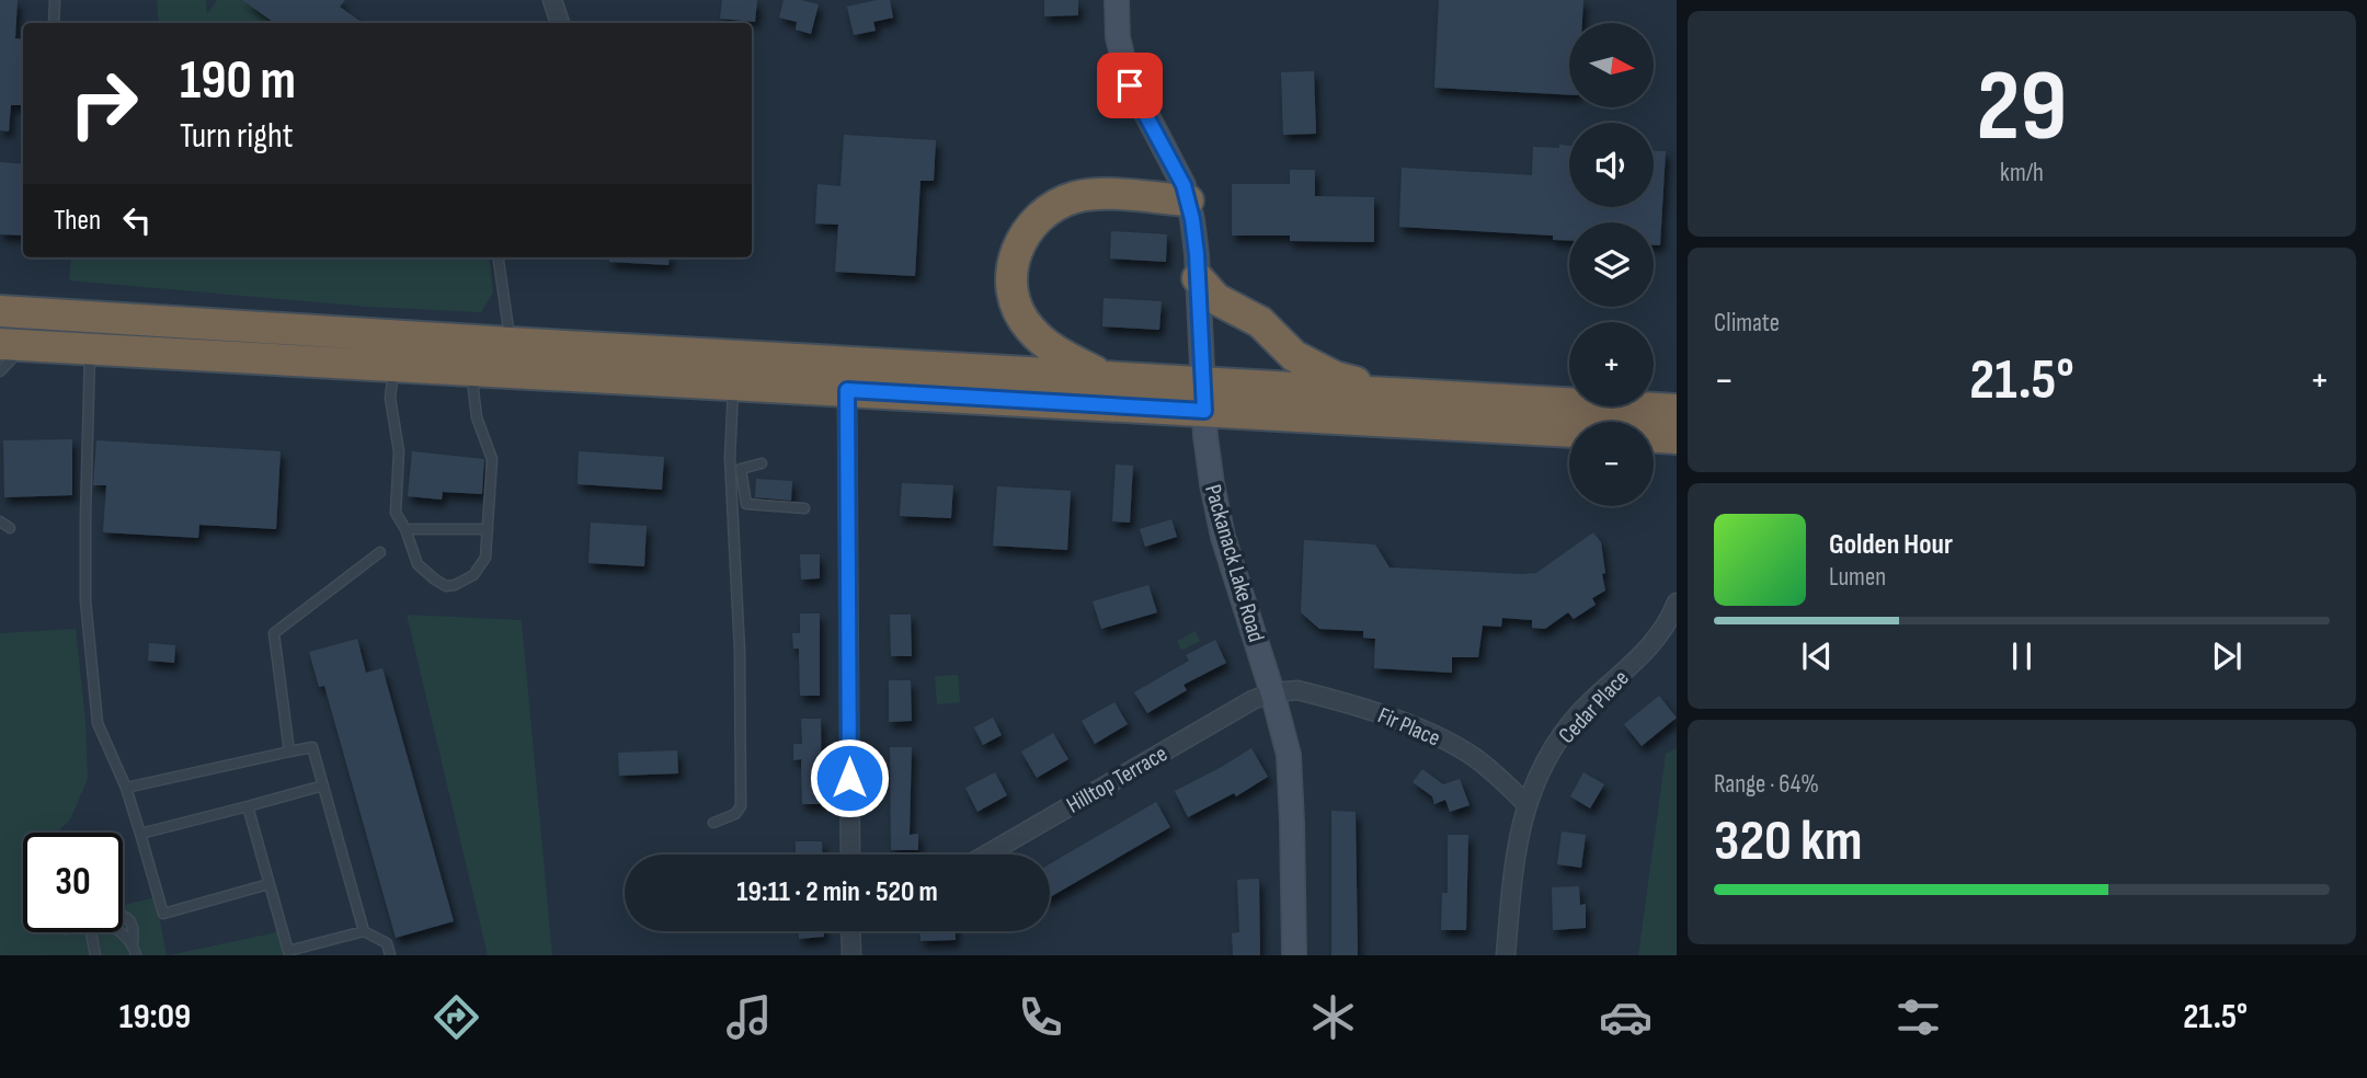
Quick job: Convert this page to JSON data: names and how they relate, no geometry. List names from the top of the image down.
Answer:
{
  "streets": {
    "street": [
      "Packanack Lake Road",
      "Cedar Place",
      "Fir Place",
      "Hilltop Terrace"
    ]
  },
  "crossings": [
    ["Packanack Lake Road", "Fir Place"],
    ["Packanack Lake Road", "Hilltop Terrace"],
    ["Cedar Place", "Fir Place"],
    ["Fir Place", "Hilltop Terrace"]
  ],
  "north": "right",
  "page": {
    "tile": [
      ["29", "km/h"],
      "Climate",
      ["Range · 64%", "320 km"]
    ],
    "map_buttons": ["+", "−"],
    "turn": ["190 m", "Turn right"],
    "then": "Then",
    "heat": ["−", "21.5°", "+"],
    "song": ["Golden Hour", "Lumen"],
    "limit": "30",
    "trip": "19:11 · 2 min · 520 m",
    "tabs": ["19:09", "21.5°"]
  }
}
